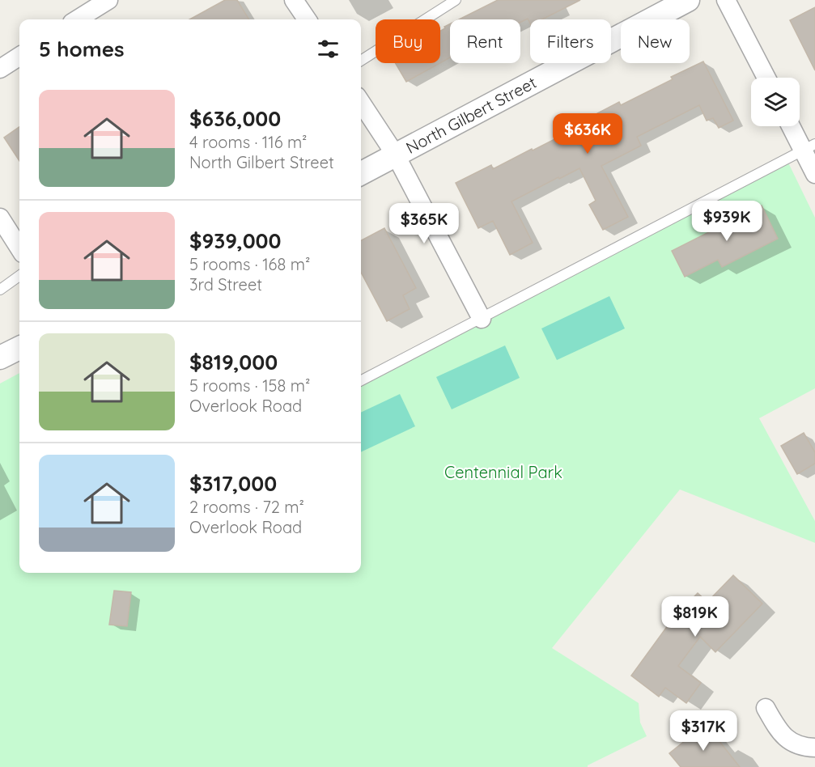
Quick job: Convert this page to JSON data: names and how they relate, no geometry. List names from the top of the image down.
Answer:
{
  "streets": {
    "street": ["North Gilbert Street"]
  },
  "parks": ["Centennial Park"],
  "page": {
    "chip": [
      "Buy",
      "Rent",
      "Filters",
      "New"
    ],
    "heading": "5 homes",
    "list": [
      {
        "name": "$636,000",
        "note": "4 rooms · 116 m² · North Gilbert Street"
      },
      {
        "name": "$939,000",
        "note": "5 rooms · 168 m² · 3rd Street"
      },
      {
        "name": "$819,000",
        "note": "5 rooms · 158 m² · Overlook Road"
      },
      {
        "name": "$317,000",
        "note": "2 rooms · 72 m² · Overlook Road"
      }
    ],
    "price": [
      "$636K",
      "$939K",
      "$365K",
      "$819K",
      "$317K"
    ]
  }
}
